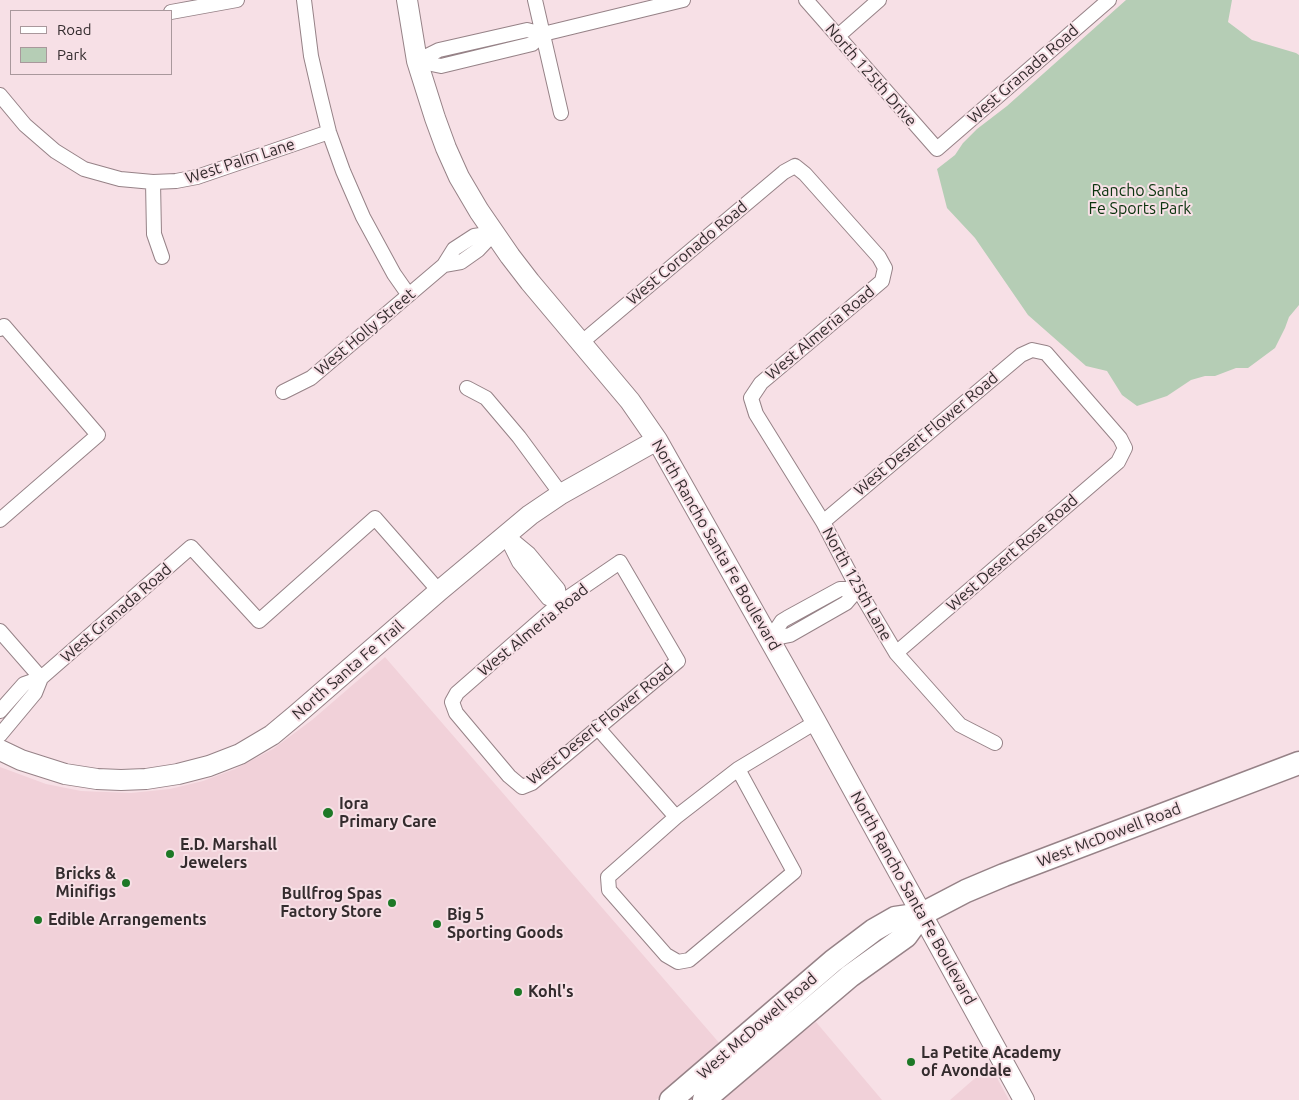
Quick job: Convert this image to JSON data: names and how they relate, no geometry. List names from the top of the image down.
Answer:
{
  "streets": {
    "main road": ["West McDowell Road"],
    "street": [
      "West Granada Road",
      "North 125th Drive",
      "West Palm Lane",
      "West Coronado Road",
      "West Holly Street",
      "West Almeria Road",
      "West Desert Flower Road",
      "North Rancho Santa Fe Boulevard",
      "West Desert Rose Road",
      "North 125th Lane",
      "North Santa Fe Trail"
    ]
  },
  "crossings": [
    ["West Granada Road", "North 125th Drive"],
    ["West Granada Road", "North Santa Fe Trail"],
    ["West Coronado Road", "West Almeria Road"],
    ["West Coronado Road", "North Rancho Santa Fe Boulevard"],
    ["West Holly Street", "North Rancho Santa Fe Boulevard"],
    ["West Almeria Road", "West Desert Flower Road"],
    ["West Almeria Road", "North 125th Lane"],
    ["West Desert Flower Road", "West Desert Rose Road"],
    ["West Desert Flower Road", "North 125th Lane"],
    ["North Rancho Santa Fe Boulevard", "North Santa Fe Trail"],
    ["North Rancho Santa Fe Boulevard", "West McDowell Road"],
    ["West Desert Rose Road", "North 125th Lane"]
  ],
  "parks": ["Rancho Santa Fe Sports Park"],
  "places": [
    "Iora Primary Care",
    "E.D. Marshall Jewelers",
    "Bricks & Minifigs",
    "Bullfrog Spas Factory Store",
    "Edible Arrangements",
    "Big 5 Sporting Goods",
    "Kohl's",
    "La Petite Academy of Avondale"
  ],
  "legend": ["Road", "Park"]
}
